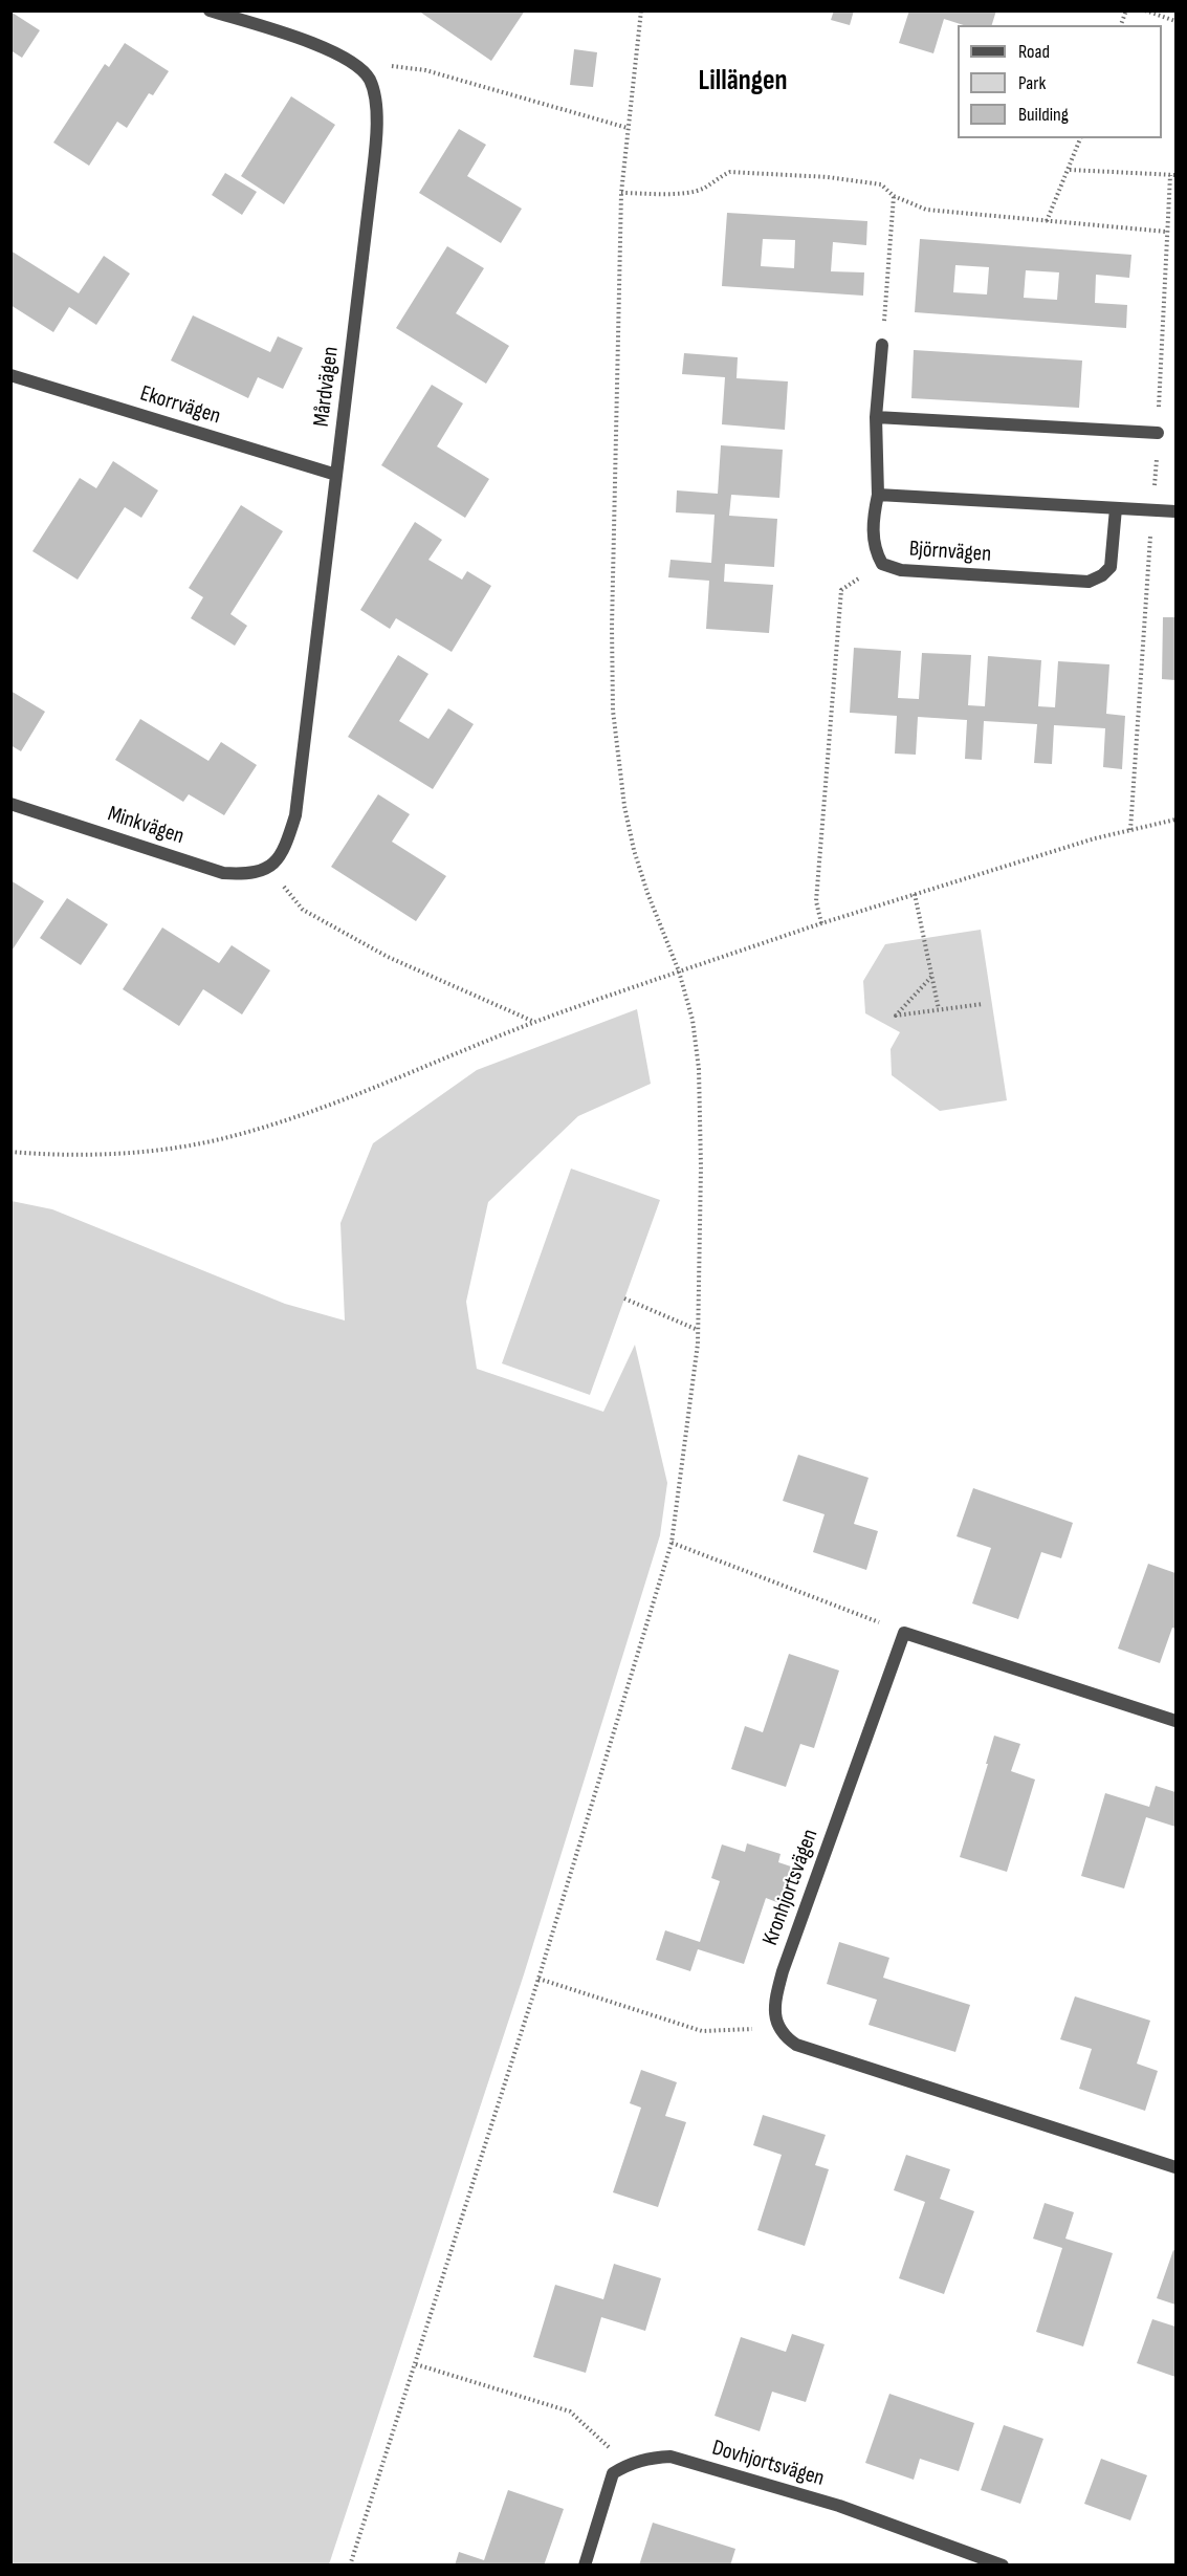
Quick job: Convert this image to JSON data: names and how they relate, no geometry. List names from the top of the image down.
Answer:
{
  "streets": {
    "street": [
      "Mårdvägen",
      "Ekorrvägen",
      "Björnvägen",
      "Minkvägen",
      "Kronhjortsvägen",
      "Dovhjortsvägen"
    ]
  },
  "crossings": [
    ["Mårdvägen", "Ekorrvägen"],
    ["Mårdvägen", "Minkvägen"]
  ],
  "districts": ["Lillängen"],
  "legend": ["Road", "Park", "Building"]
}
